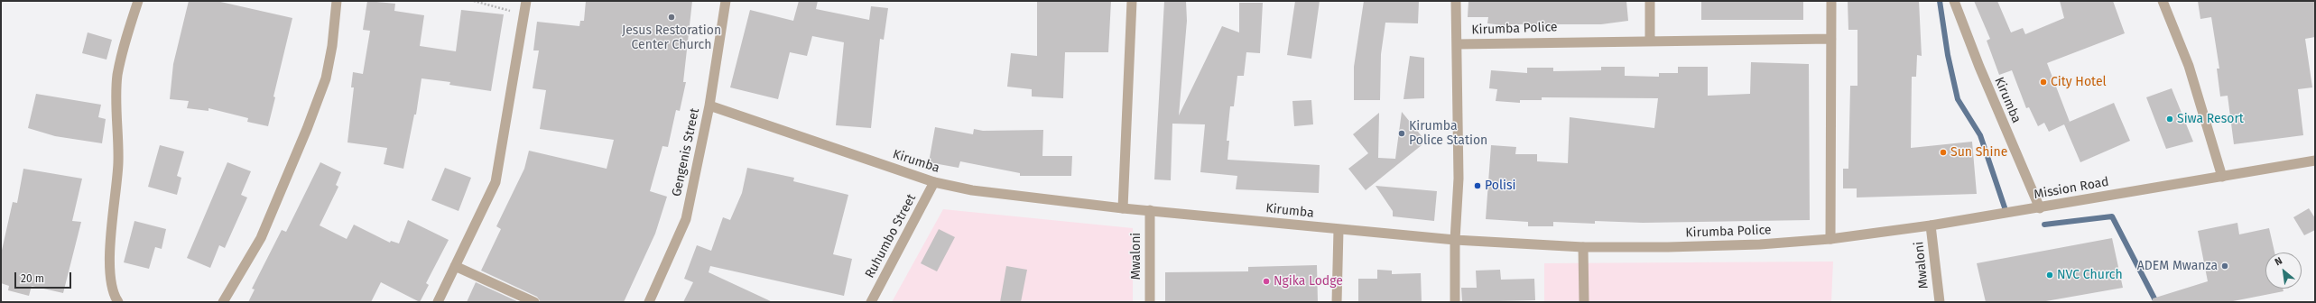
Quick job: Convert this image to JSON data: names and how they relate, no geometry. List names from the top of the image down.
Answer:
{
  "streets": {
    "street": [
      "Kirumba Police",
      "Kirumba",
      "Gengenis Street",
      "Mission Road",
      "Ruhumbo Street",
      "Mwaloni"
    ]
  },
  "crossings": [
    ["Kirumba Police", "Kirumba"],
    ["Kirumba Police", "Mission Road"],
    ["Kirumba", "Gengenis Street"],
    ["Kirumba", "Mission Road"],
    ["Kirumba", "Ruhumbo Street"],
    ["Kirumba", "Mwaloni"],
    ["Mission Road", "Mwaloni"]
  ],
  "places": [
    "Jesus Restoration Center Church",
    "City Hotel",
    "Siwa Resort",
    "Kirumba Police Station",
    "Sun Shine",
    "Polisi",
    "ADEM Mwanza",
    "NVC Church",
    "Ngika Lodge"
  ],
  "scale_bar": "20 m",
  "north": "top left"
}
